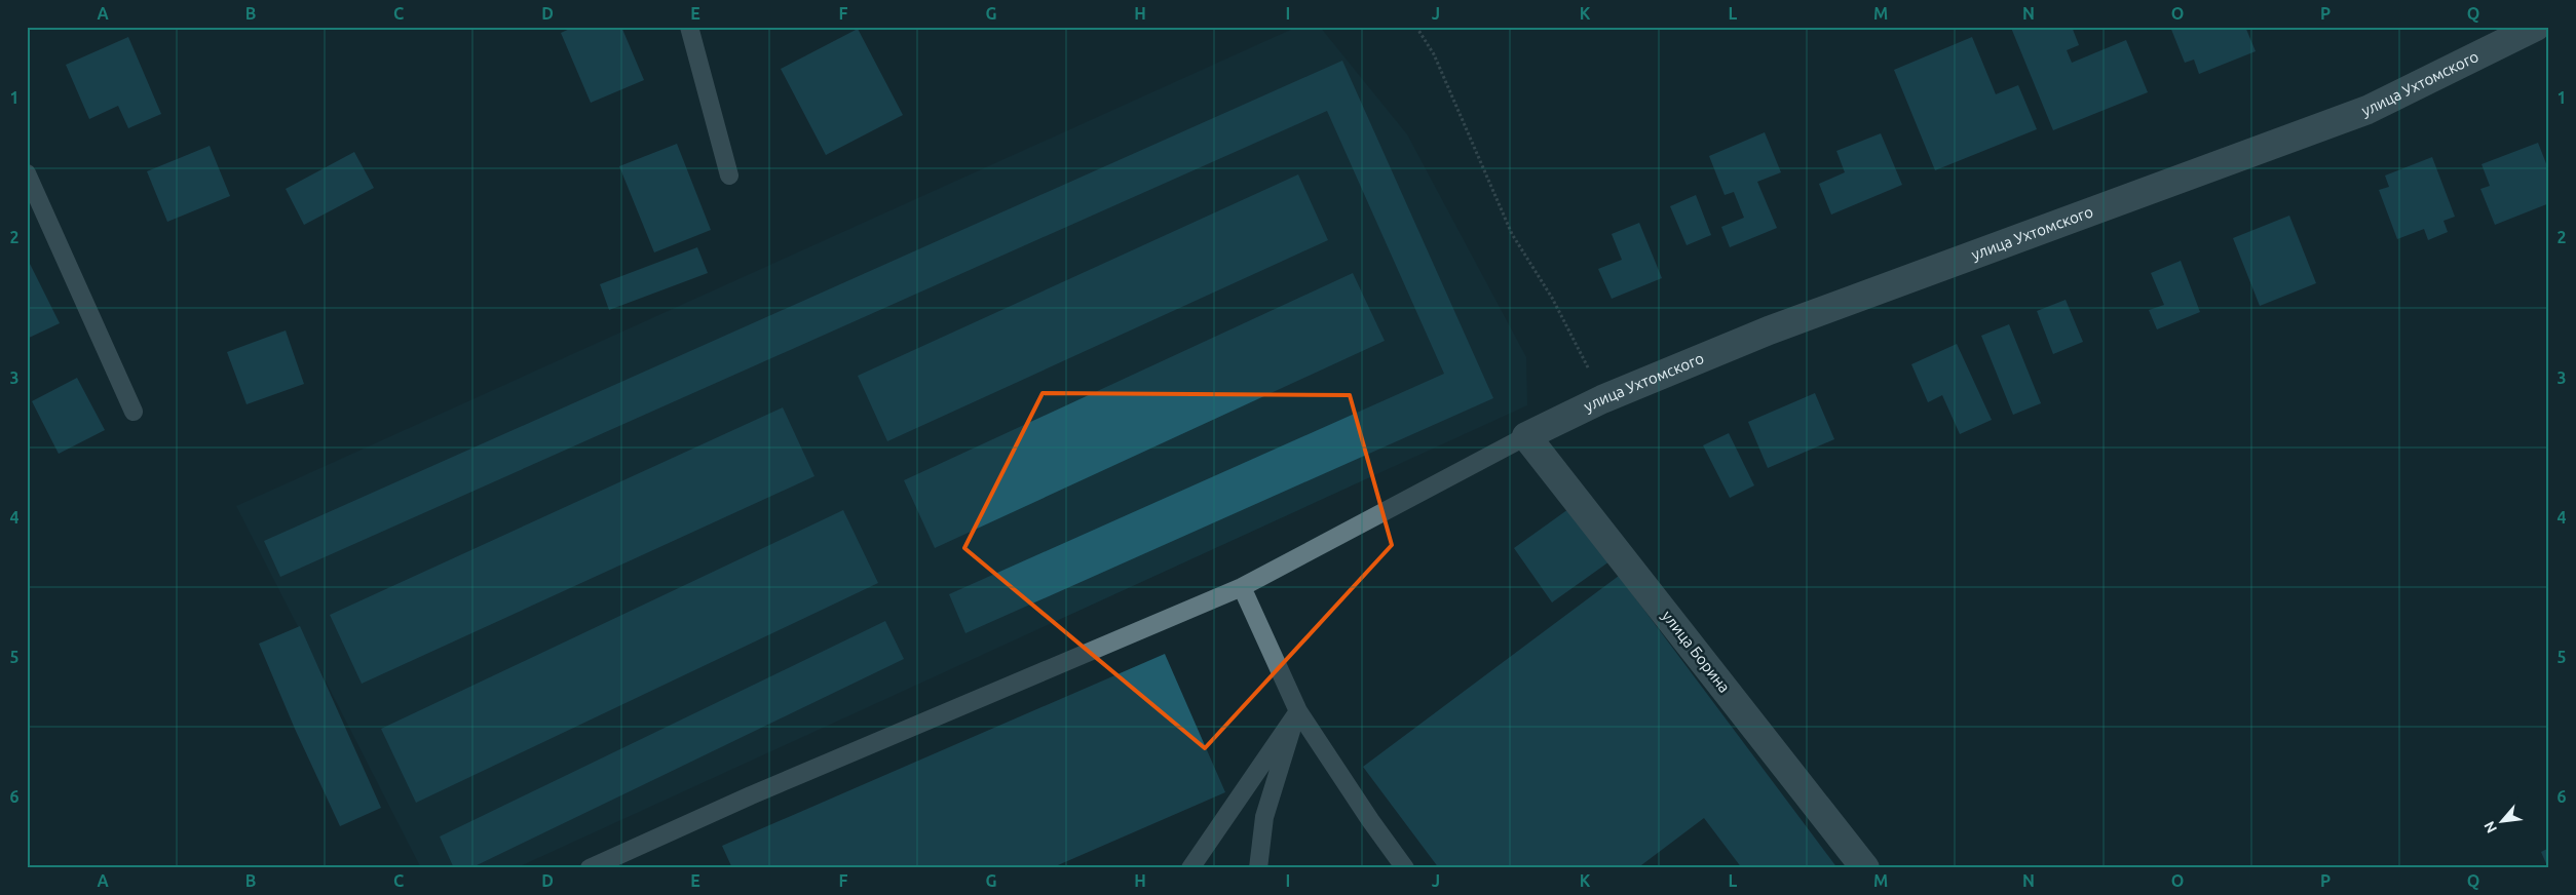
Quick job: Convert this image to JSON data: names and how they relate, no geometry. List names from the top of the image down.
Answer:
{
  "streets": {
    "street": ["улица Ухтомского", "улица Борина"]
  },
  "crossings": [
    ["улица Ухтомского", "улица Борина"]
  ],
  "north": "bottom left",
  "grid": {
    "columns": [
      "A",
      "B",
      "C",
      "D",
      "E",
      "F",
      "G",
      "H",
      "I",
      "J",
      "K",
      "L",
      "M",
      "N",
      "O",
      "P",
      "Q"
    ],
    "rows": [
      "1",
      "2",
      "3",
      "4",
      "5",
      "6"
    ]
  }
}
